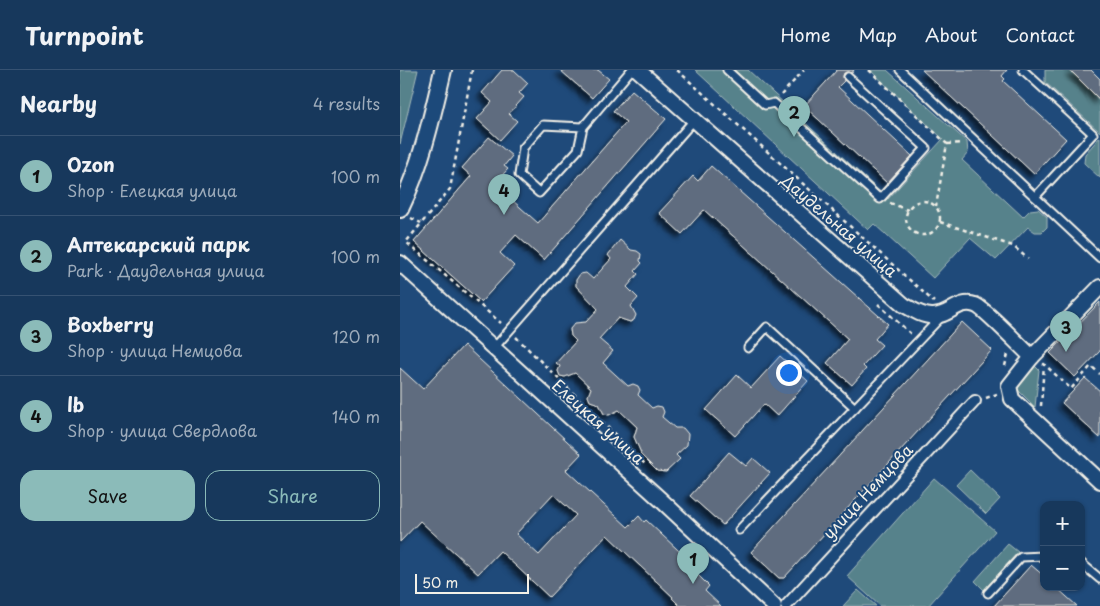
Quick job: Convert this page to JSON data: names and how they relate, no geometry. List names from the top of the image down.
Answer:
{
  "streets": {
    "street": ["Даудельная улица", "Елецкая улица", "улица Немцова"]
  },
  "scale_bar": "50 m",
  "page": {
    "header": "Turnpoint",
    "nav": [
      "Home",
      "Map",
      "About",
      "Contact"
    ],
    "heading": ["Nearby", "4 results"],
    "pins": [
      "2",
      "4",
      "3",
      "1"
    ],
    "list": [
      {
        "mark": "1",
        "name": "Ozon",
        "note": "Shop · Елецкая улица",
        "value": "100 m"
      },
      {
        "mark": "2",
        "name": "Аптекарский парк",
        "note": "Park · Даудельная улица",
        "value": "100 m"
      },
      {
        "mark": "3",
        "name": "Boxberry",
        "note": "Shop · улица Немцова",
        "value": "120 m"
      },
      {
        "mark": "4",
        "name": "lb",
        "note": "Shop · улица Свердлова",
        "value": "140 m"
      }
    ],
    "buttons": ["Save", "Share"],
    "map_buttons": ["+", "−"],
    "scale": "50 m"
  }
}
